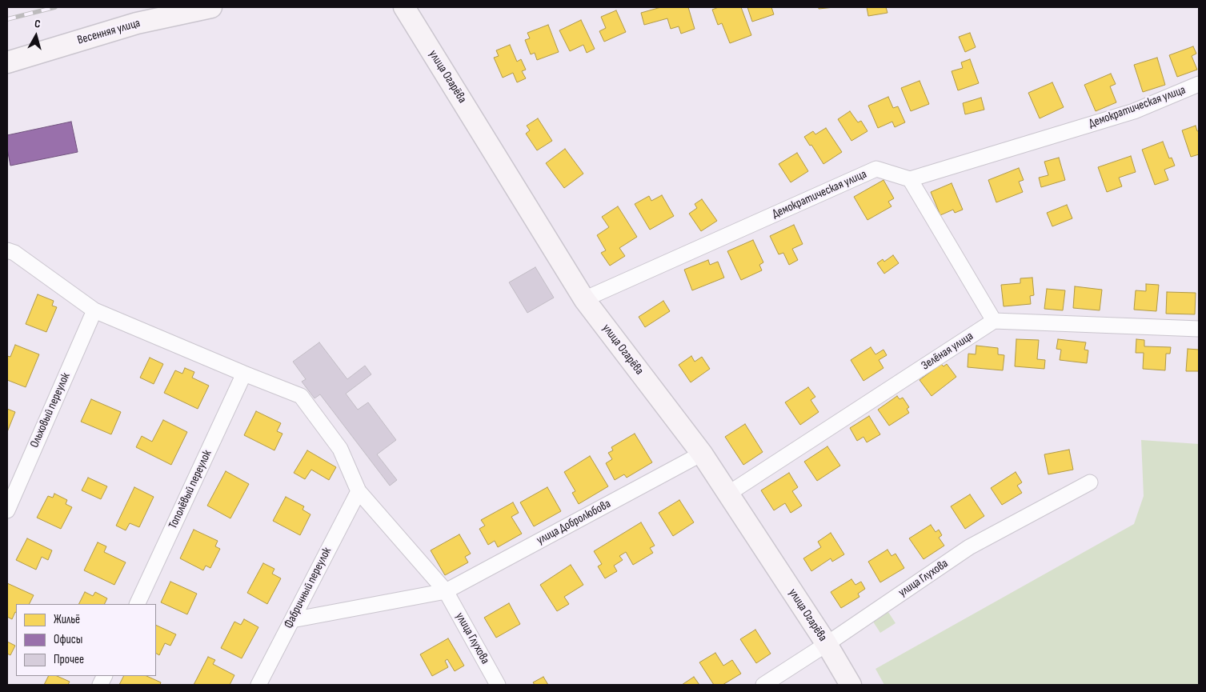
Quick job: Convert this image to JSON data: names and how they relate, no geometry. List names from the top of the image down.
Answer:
{
  "streets": {
    "main road": ["Весенняя улица", "улица Огарёва"],
    "street": [
      "Демократическая улица",
      "Зелёная улица",
      "Ольховый переулок",
      "Тополёвый переулок",
      "улица Добролюбова",
      "улица Глухова",
      "Фабричный переулок"
    ]
  },
  "crossings": [
    ["улица Огарёва", "Демократическая улица"],
    ["улица Огарёва", "Зелёная улица"],
    ["улица Огарёва", "улица Добролюбова"],
    ["улица Огарёва", "улица Глухова"],
    ["Ольховый переулок", "улица Глухова"],
    ["Тополёвый переулок", "улица Глухова"],
    ["улица Добролюбова", "улица Глухова"],
    ["улица Добролюбова", "Фабричный переулок"],
    ["улица Глухова", "Фабричный переулок"]
  ],
  "legend": ["Жильё", "Офисы", "Прочее"],
  "north": "top"
}
